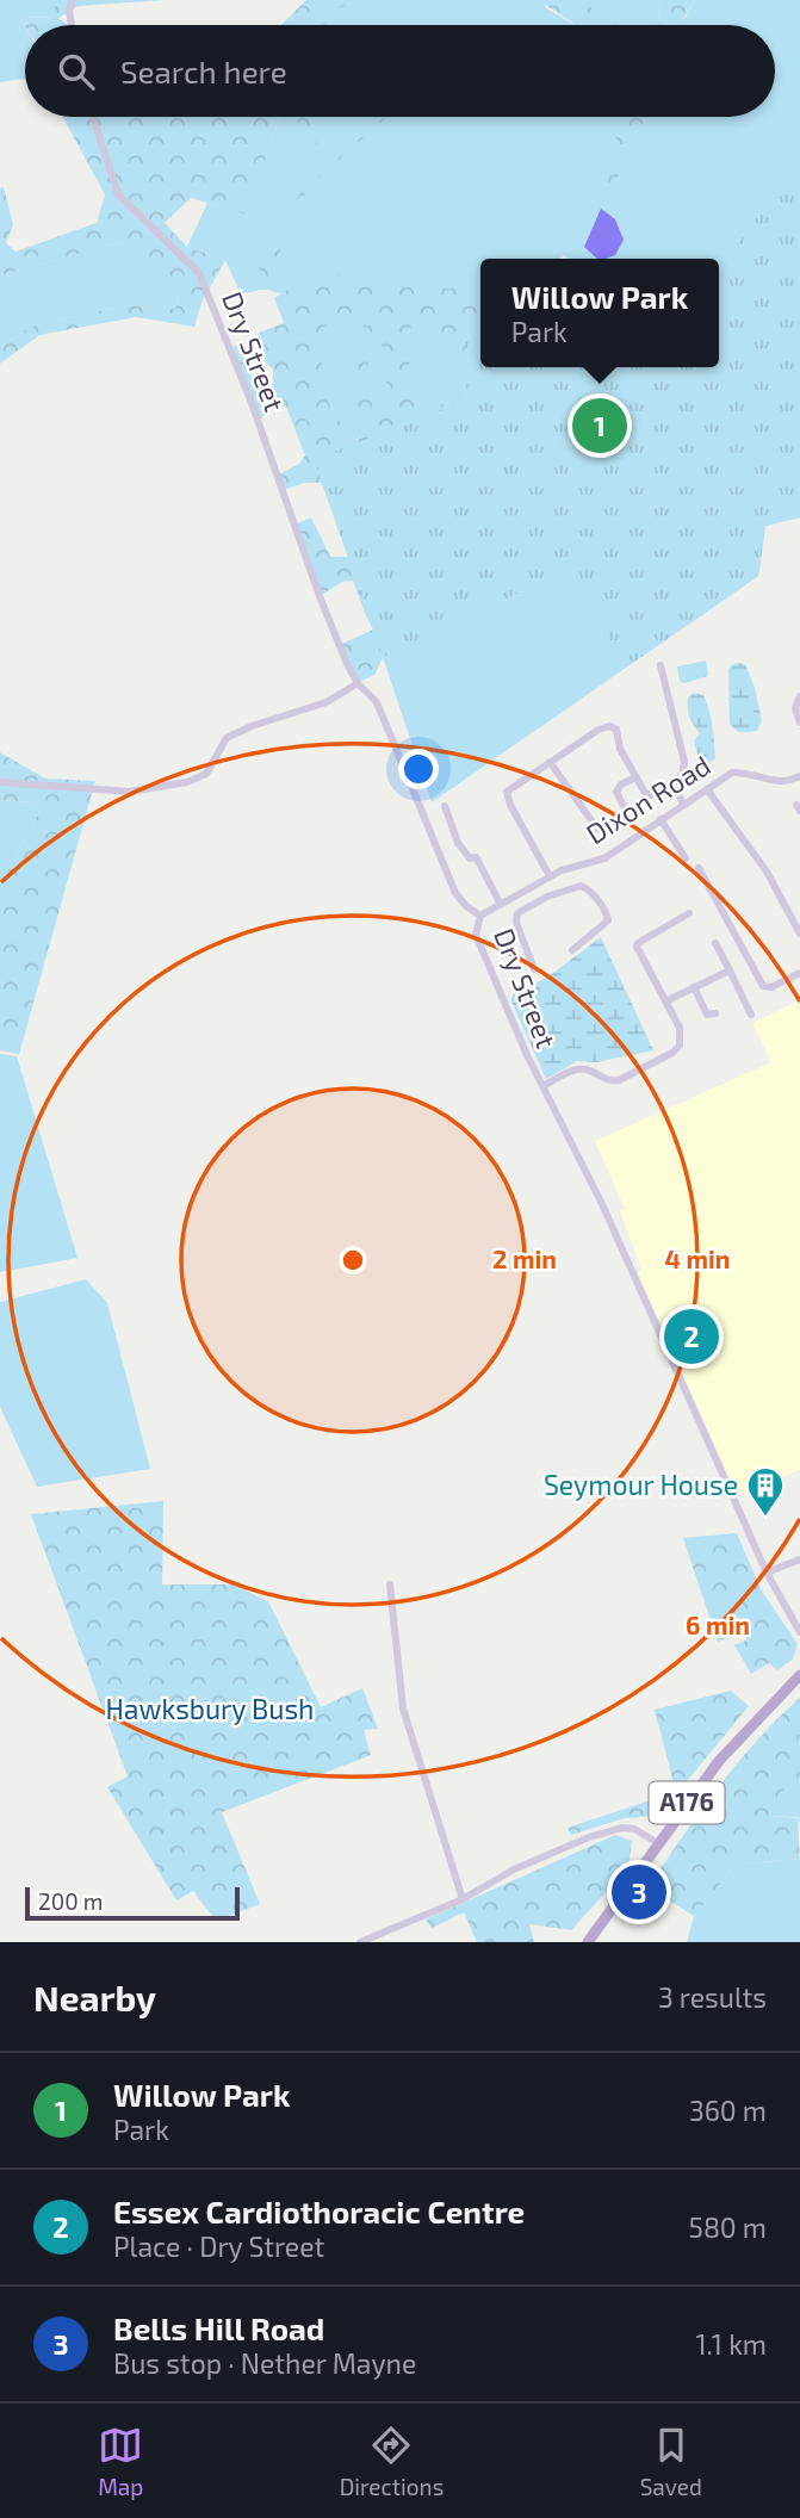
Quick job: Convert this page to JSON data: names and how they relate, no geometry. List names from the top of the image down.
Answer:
{
  "streets": {
    "main road": ["A176"],
    "street": ["Dry Street", "Dixon Road"]
  },
  "crossings": [
    ["Dry Street", "Dixon Road"]
  ],
  "parks": ["Hawksbury Bush"],
  "places": {
    "building": ["Seymour House"]
  },
  "scale_bar": "200 m",
  "page": {
    "search": "Search here",
    "popup": ["Willow Park", "Park"],
    "pins": ["1", "2", "3"],
    "scale": "200 m",
    "heading": ["Nearby", "3 results"],
    "list": [
      {
        "mark": "1",
        "name": "Willow Park",
        "note": "Park",
        "value": "360 m"
      },
      {
        "mark": "2",
        "name": "Essex Cardiothoracic Centre",
        "note": "Place · Dry Street",
        "value": "580 m"
      },
      {
        "mark": "3",
        "name": "Bells Hill Road",
        "note": "Bus stop · Nether Mayne",
        "value": "1.1 km"
      }
    ],
    "nav": ["Map", "Directions", "Saved"]
  },
  "rings": ["2 min", "4 min", "6 min"]
}
